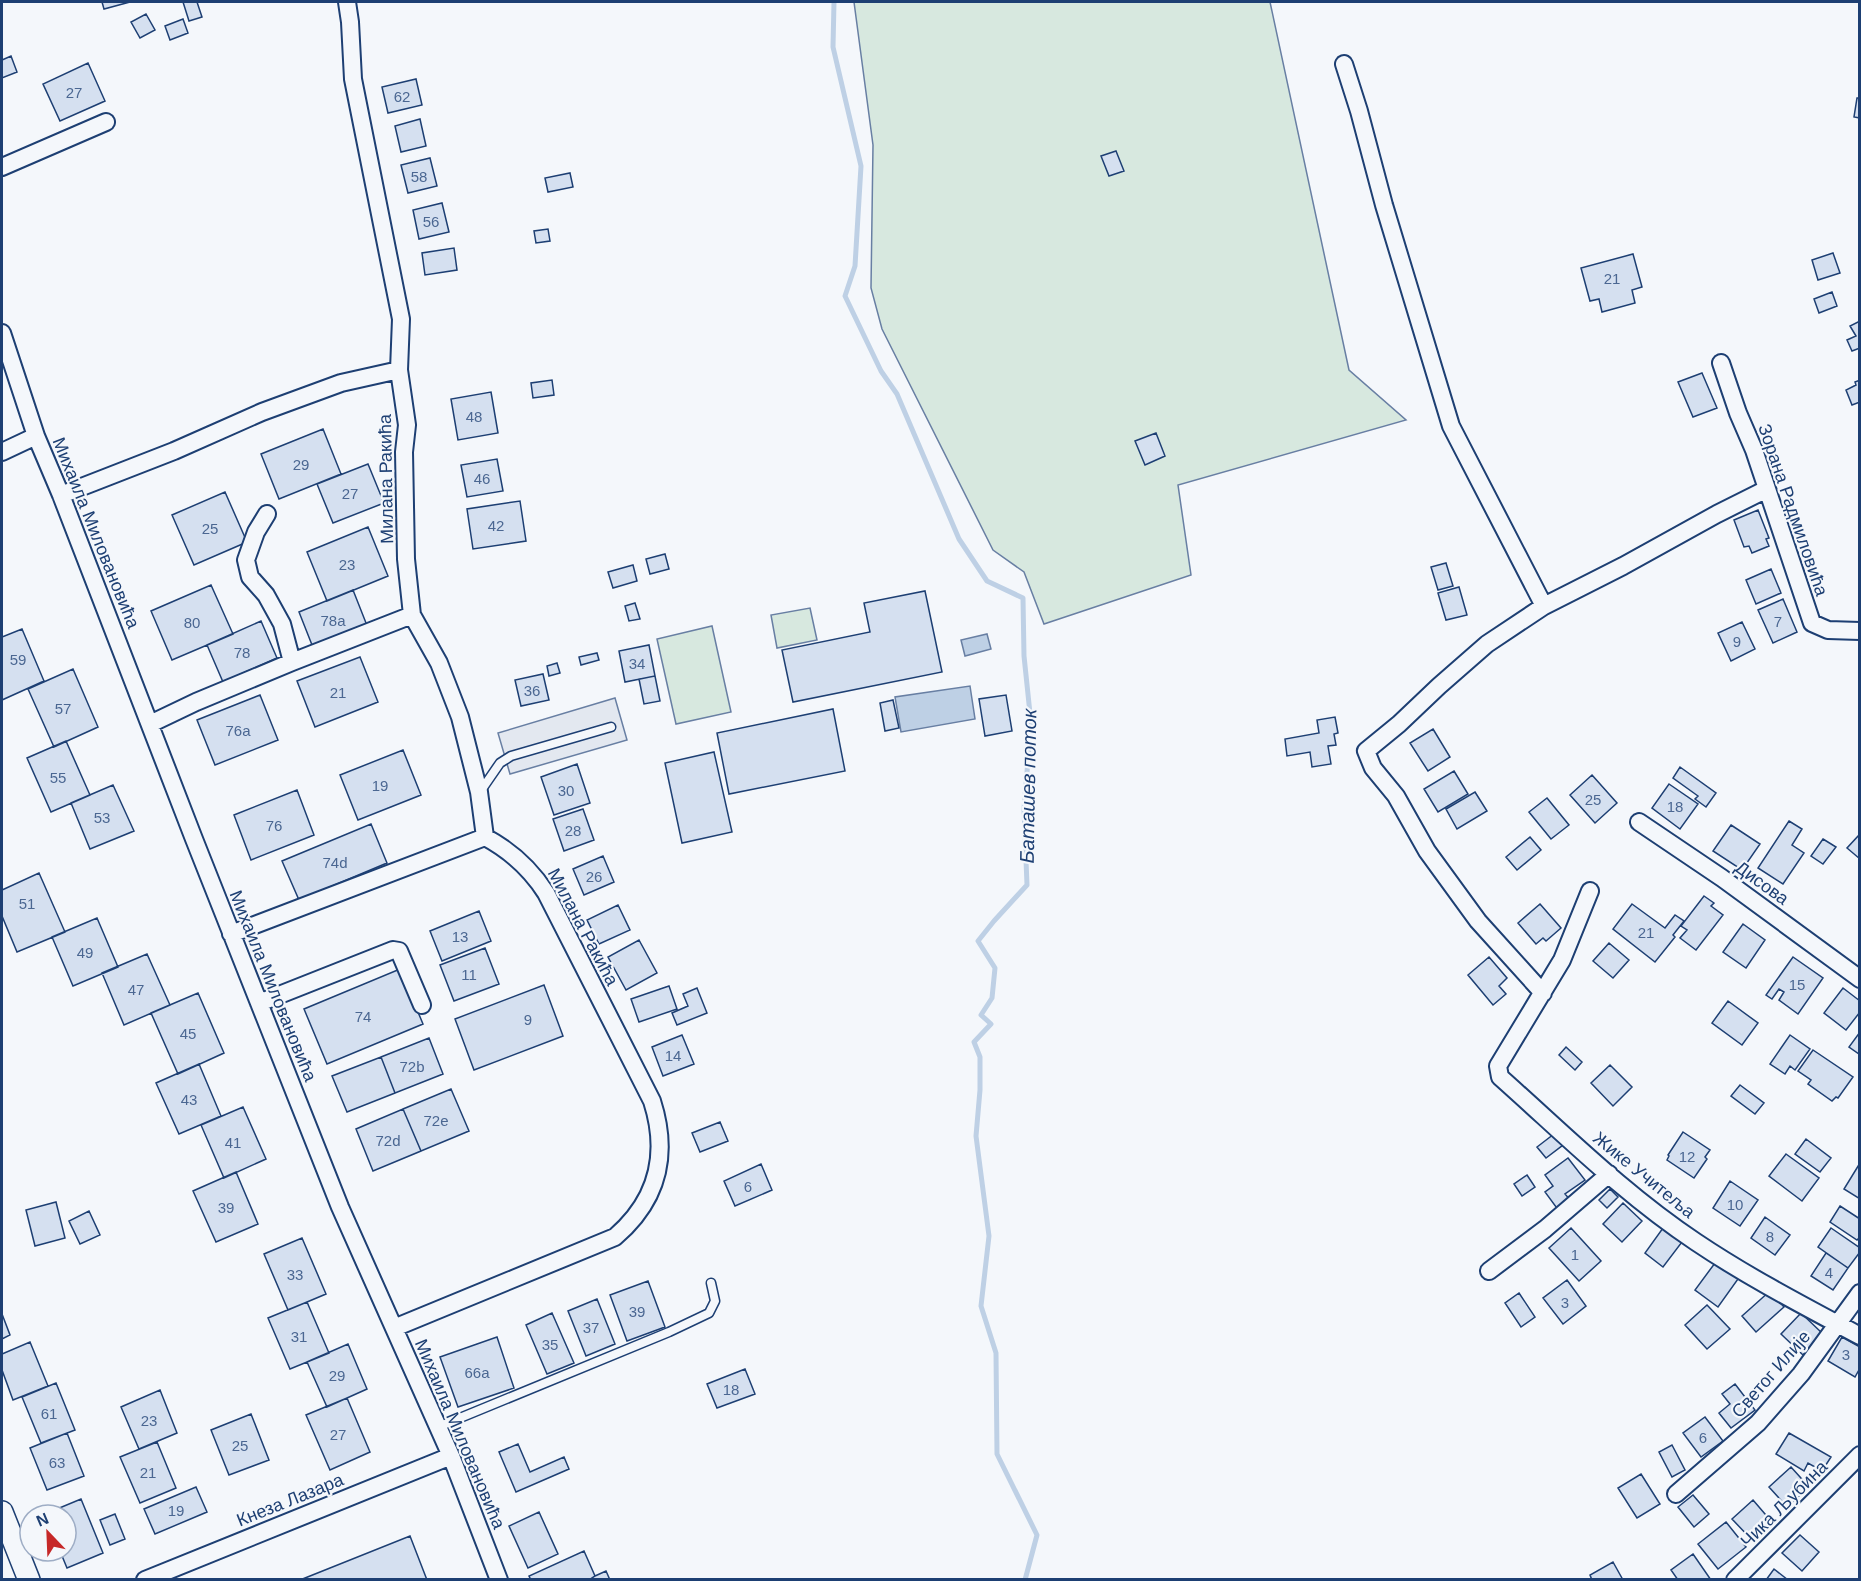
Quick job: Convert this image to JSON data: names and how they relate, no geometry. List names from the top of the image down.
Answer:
{
  "streets": {
    "street": [
      "Милана Ракића",
      "Зорана Радмиловића",
      "Михаила Миловановића",
      "Дисова",
      "Жике Учитеља",
      "Светог Илије",
      "Кнеза Лазара",
      "Чика Љубина"
    ]
  },
  "crossings": [
    ["Милана Ракића", "Михаила Миловановића"],
    ["Михаила Миловановића", "Кнеза Лазара"],
    ["Жике Учитеља", "Светог Илије"]
  ],
  "water": ["Баташев поток"],
  "house_numbers": [
    "27",
    "62",
    "58",
    "56",
    "21",
    "48",
    "29",
    "46",
    "27",
    "42",
    "25",
    "23",
    "78a",
    "7",
    "80",
    "9",
    "78",
    "59",
    "34",
    "36",
    "21",
    "57",
    "76a",
    "55",
    "19",
    "30",
    "25",
    "18",
    "53",
    "76",
    "28",
    "74d",
    "26",
    "51",
    "21",
    "13",
    "49",
    "11",
    "15",
    "47",
    "74",
    "9",
    "45",
    "14",
    "72b",
    "43",
    "72e",
    "72d",
    "41",
    "12",
    "6",
    "10",
    "39",
    "8",
    "1",
    "4",
    "33",
    "3",
    "39",
    "37",
    "31",
    "35",
    "3",
    "66a",
    "29",
    "18",
    "61",
    "23",
    "27",
    "6",
    "25",
    "63",
    "21",
    "19"
  ],
  "north": "top left"
}
